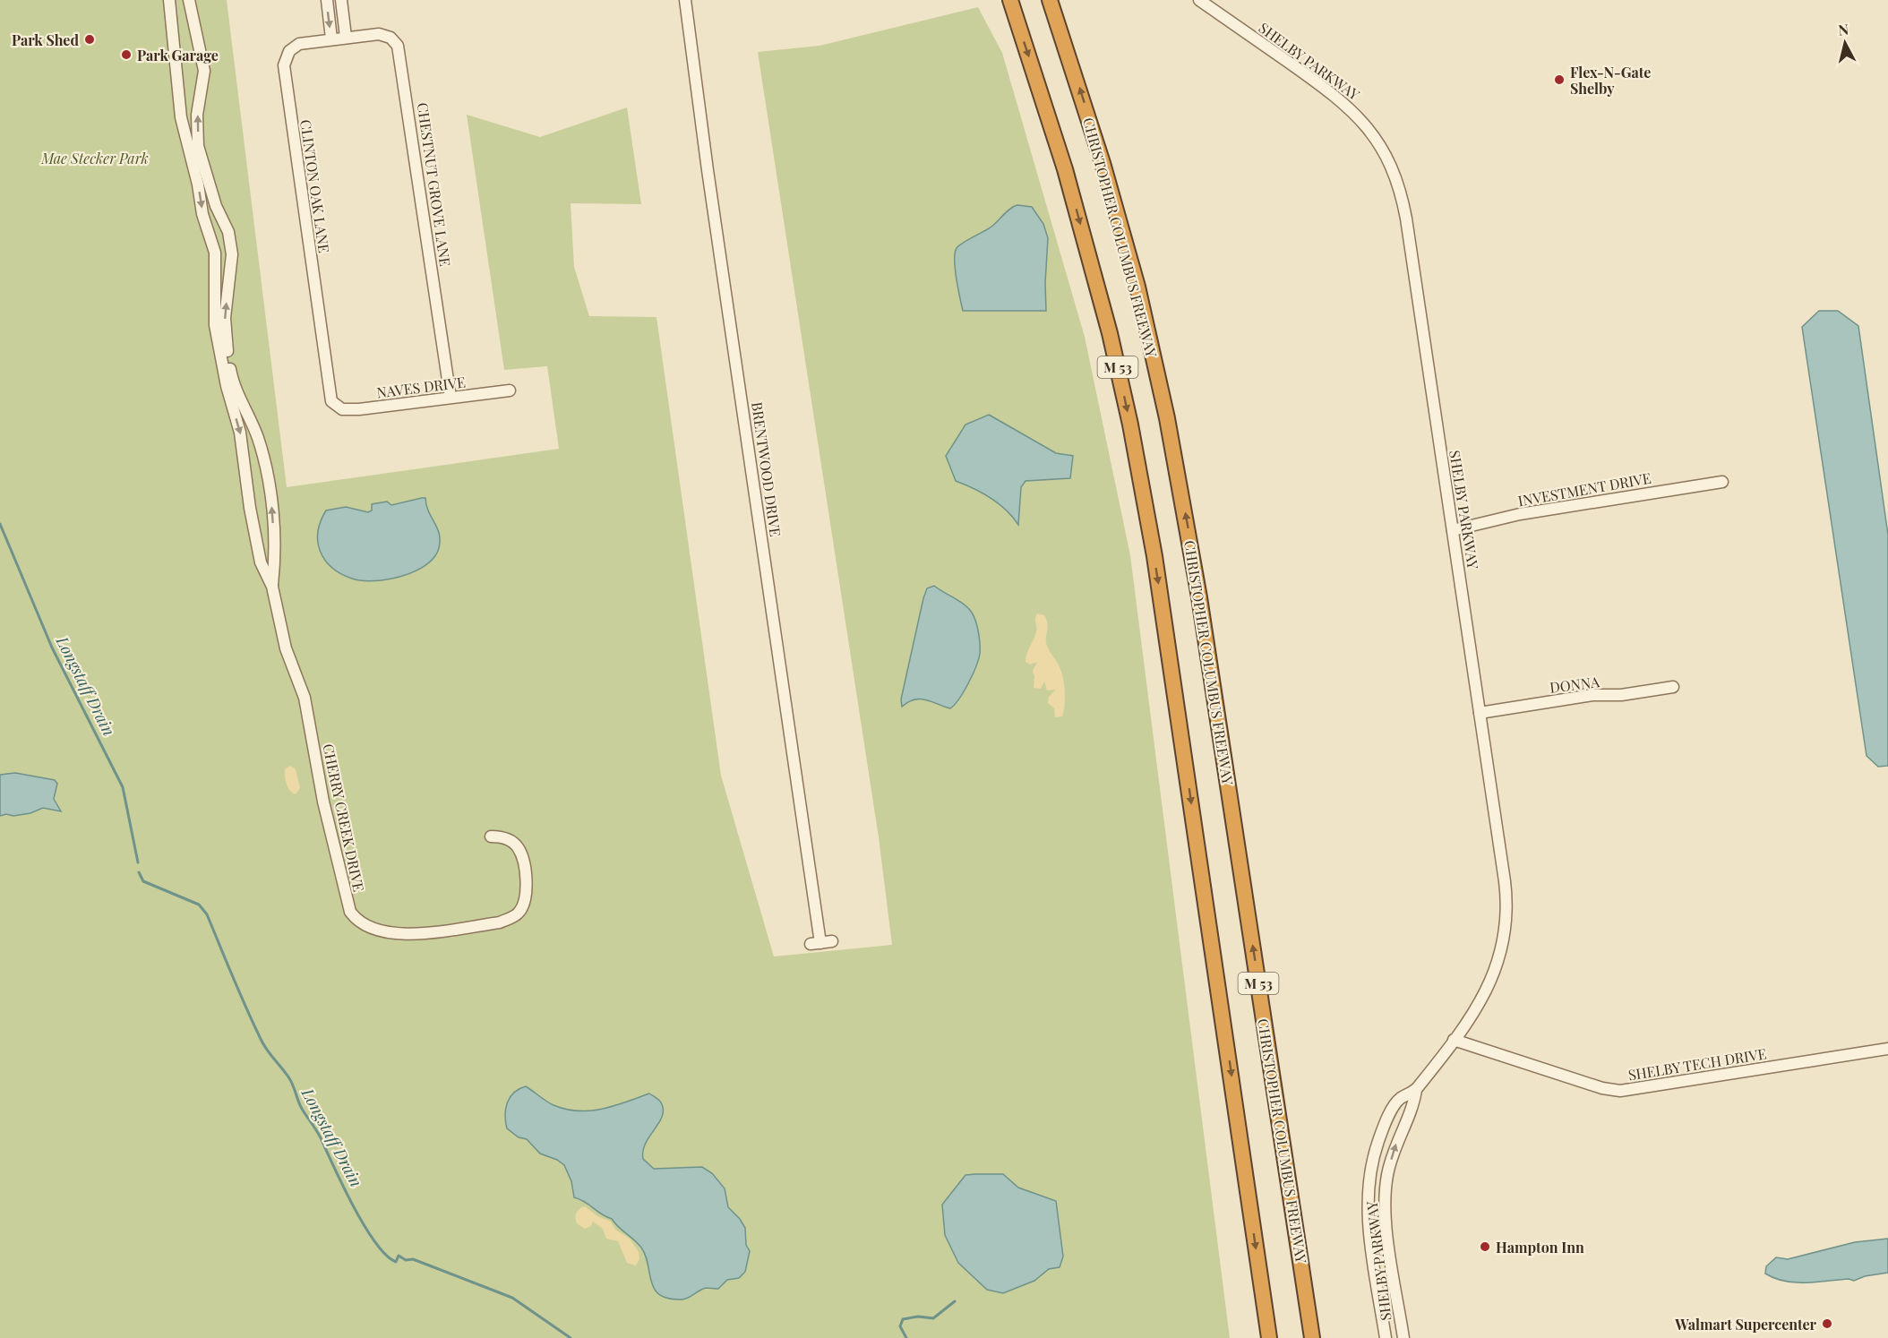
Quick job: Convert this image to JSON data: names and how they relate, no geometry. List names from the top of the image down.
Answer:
{
  "streets": {
    "highway": ["CHRISTOPHER COLUMBUS FREEWAY", "M 53"],
    "street": [
      "SHELBY PARKWAY",
      "CHESTNUT GROVE LANE",
      "CLINTON OAK LANE",
      "NAVES DRIVE",
      "BRENTWOOD DRIVE",
      "INVESTMENT DRIVE",
      "DONNA",
      "CHERRY CREEK DRIVE",
      "SHELBY TECH DRIVE"
    ]
  },
  "crossings": [
    ["SHELBY PARKWAY", "INVESTMENT DRIVE"],
    ["SHELBY PARKWAY", "DONNA"],
    ["SHELBY PARKWAY", "SHELBY TECH DRIVE"],
    ["CHESTNUT GROVE LANE", "CLINTON OAK LANE"],
    ["CHESTNUT GROVE LANE", "NAVES DRIVE"],
    ["CLINTON OAK LANE", "NAVES DRIVE"]
  ],
  "water": ["Longstaff Drain"],
  "parks": ["Mae Stecker Park"],
  "places": [
    "Park Shed",
    "Park Garage",
    "Flex-N-Gate Shelby",
    "Hampton Inn",
    "Walmart Supercenter"
  ],
  "north": "top"
}
